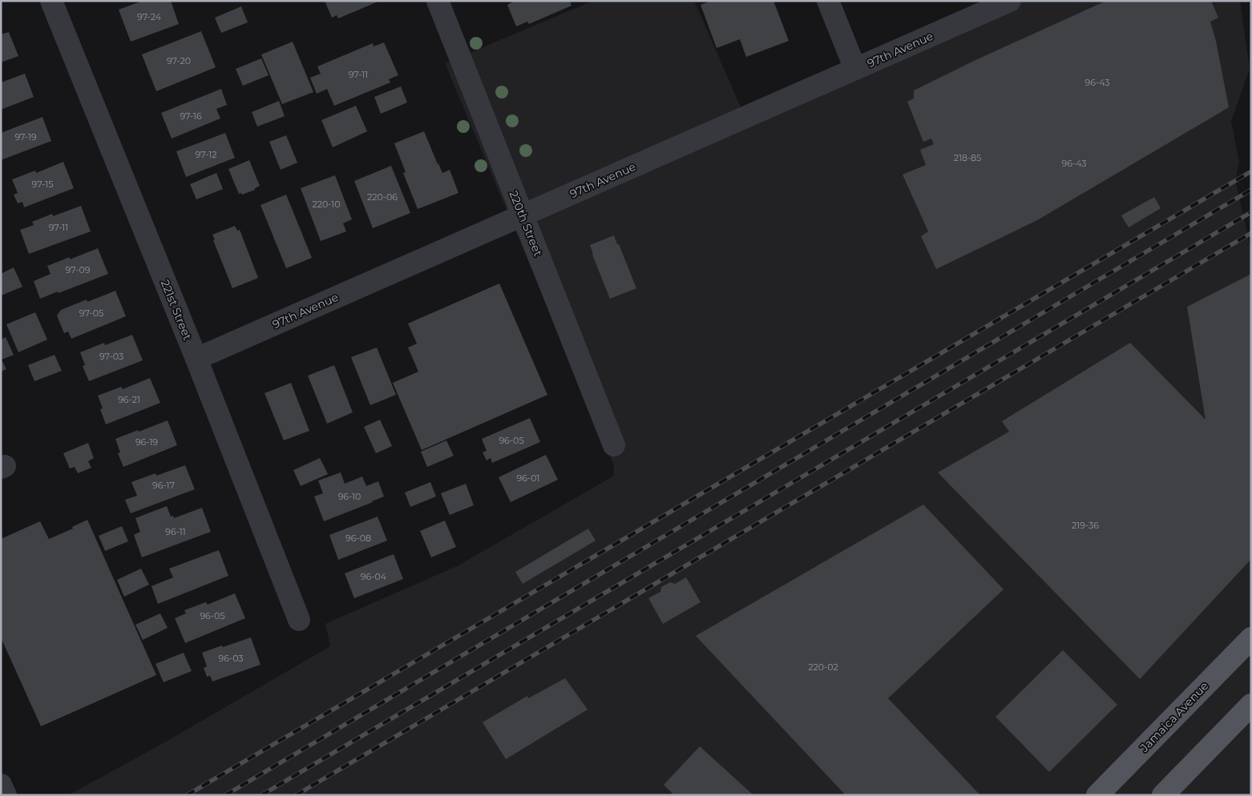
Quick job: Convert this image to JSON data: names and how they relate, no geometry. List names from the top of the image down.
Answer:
{
  "streets": {
    "main road": ["Jamaica Avenue"],
    "street": ["97th Avenue", "220th Street", "221st Street"]
  },
  "crossings": [
    ["97th Avenue", "220th Street"],
    ["97th Avenue", "221st Street"]
  ],
  "house_numbers": [
    "97-24",
    "97-20",
    "97-11",
    "96-43",
    "97-16",
    "97-19",
    "97-12",
    "218-85",
    "96-43",
    "97-15",
    "220-06",
    "220-10",
    "97-11",
    "97-09",
    "97-05",
    "97-03",
    "96-21",
    "96-05",
    "96-19",
    "96-01",
    "96-17",
    "96-10",
    "219-36",
    "96-11",
    "96-08",
    "96-04",
    "96-05",
    "96-03",
    "220-02"
  ]
}
